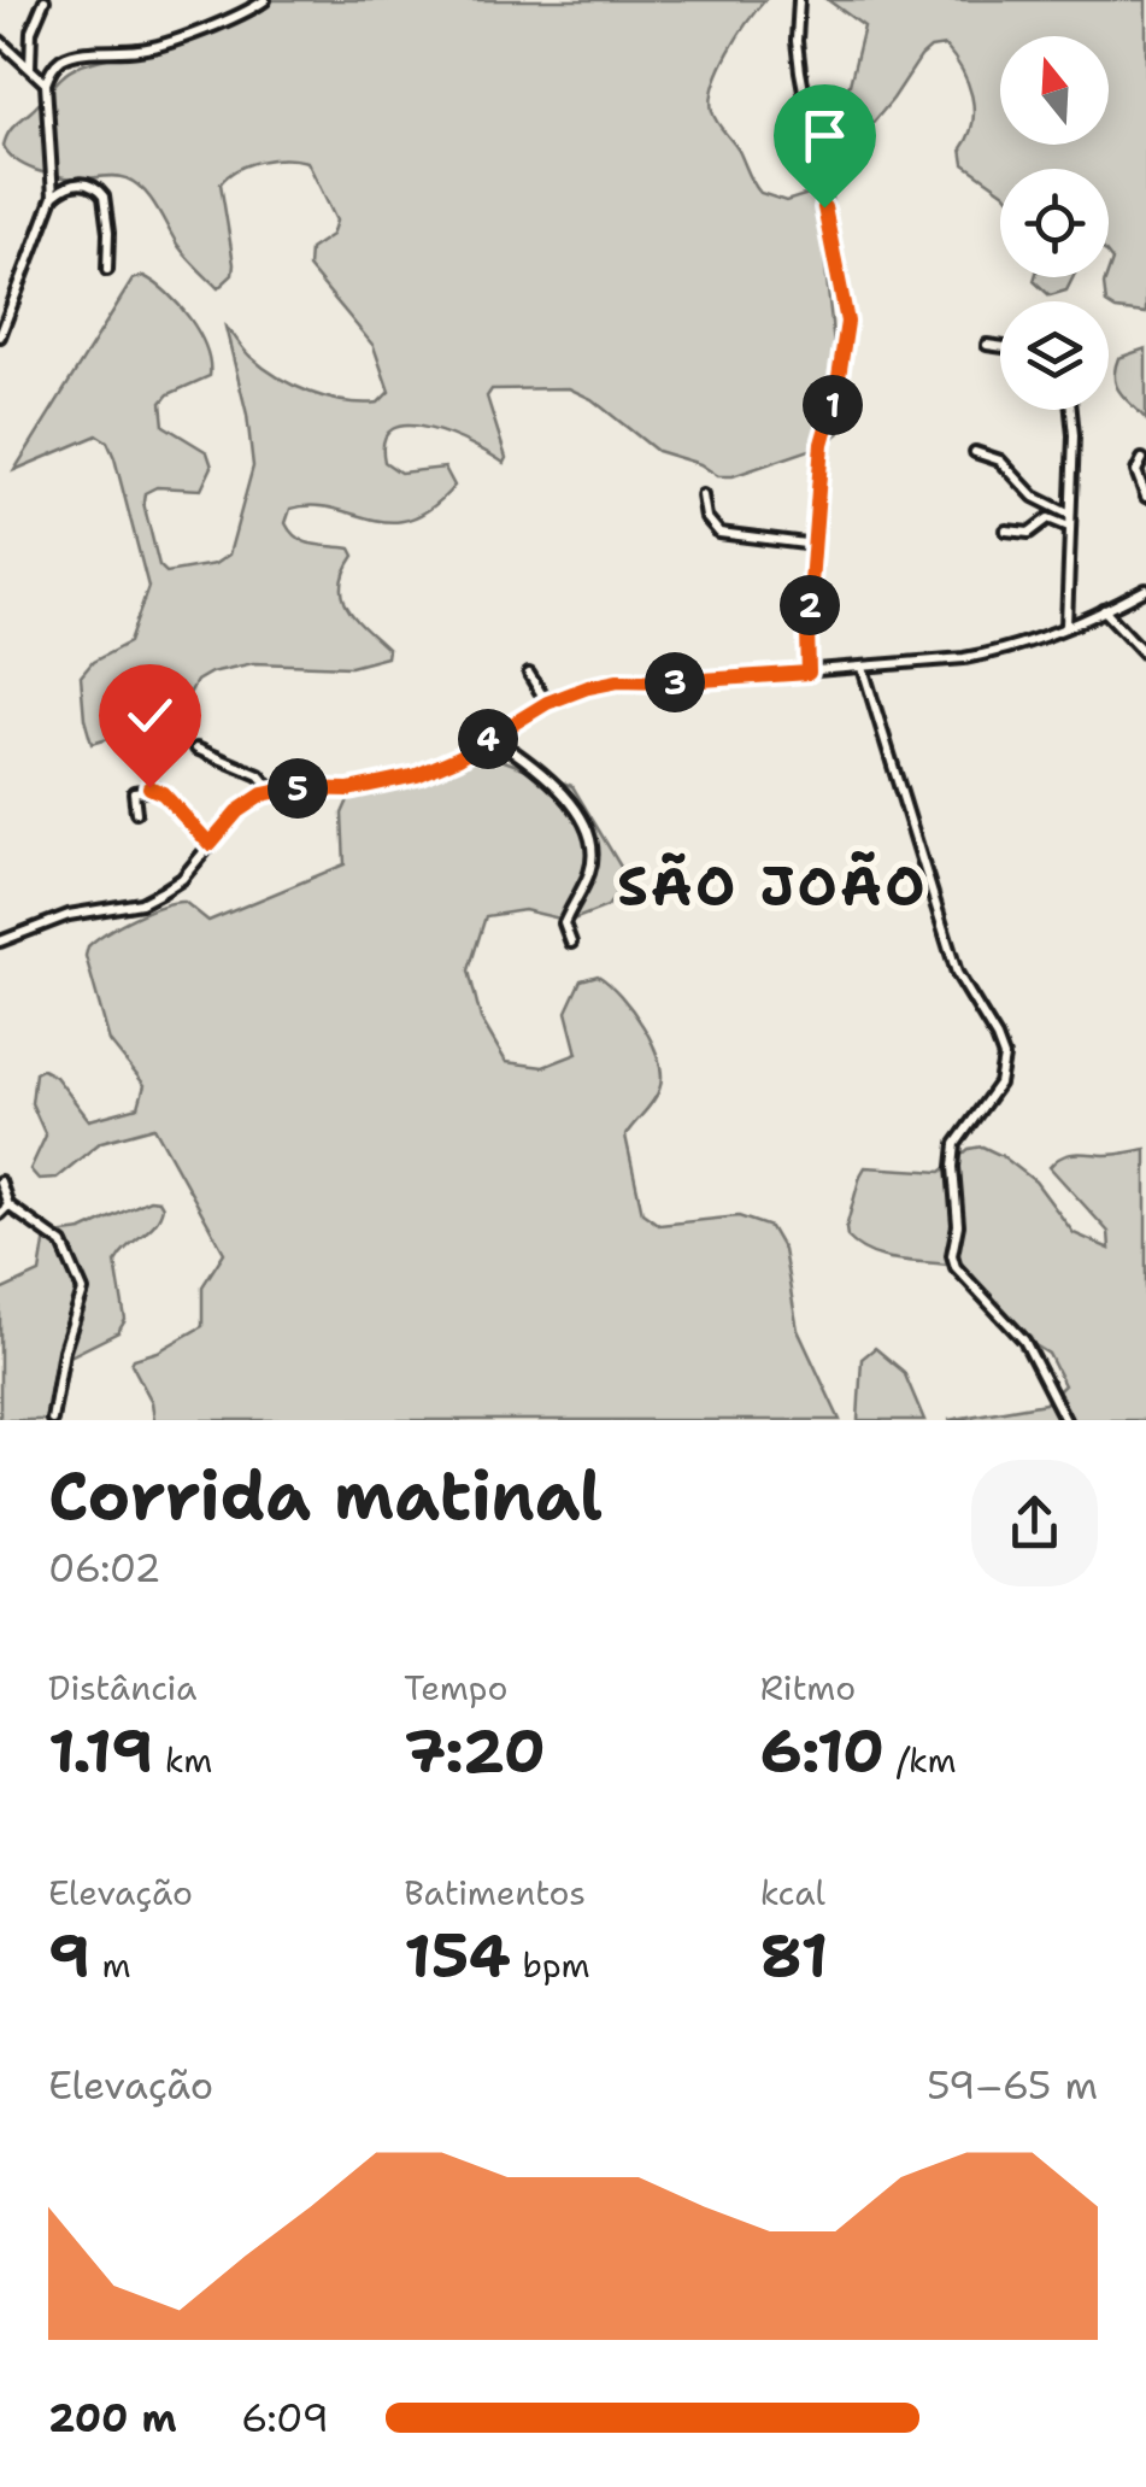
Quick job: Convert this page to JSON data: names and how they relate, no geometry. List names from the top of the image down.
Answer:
{
  "districts": ["SÃO JOÃO"],
  "north": "top",
  "page": {
    "pins": [
      "1",
      "2",
      "3",
      "4",
      "5"
    ],
    "heading": ["Corrida matinal", "06:02"],
    "stats": [
      ["Distância", "1.19 km"],
      ["Tempo", "7:20"],
      ["Ritmo", "6:10 /km"],
      ["Elevação", "9 m"],
      ["Batimentos", "154 bpm"],
      ["kcal", "81"]
    ],
    "chart": ["Elevação", "59–65 m"],
    "list": [
      {
        "name": "200 m",
        "note": "6:09"
      }
    ]
  }
}
